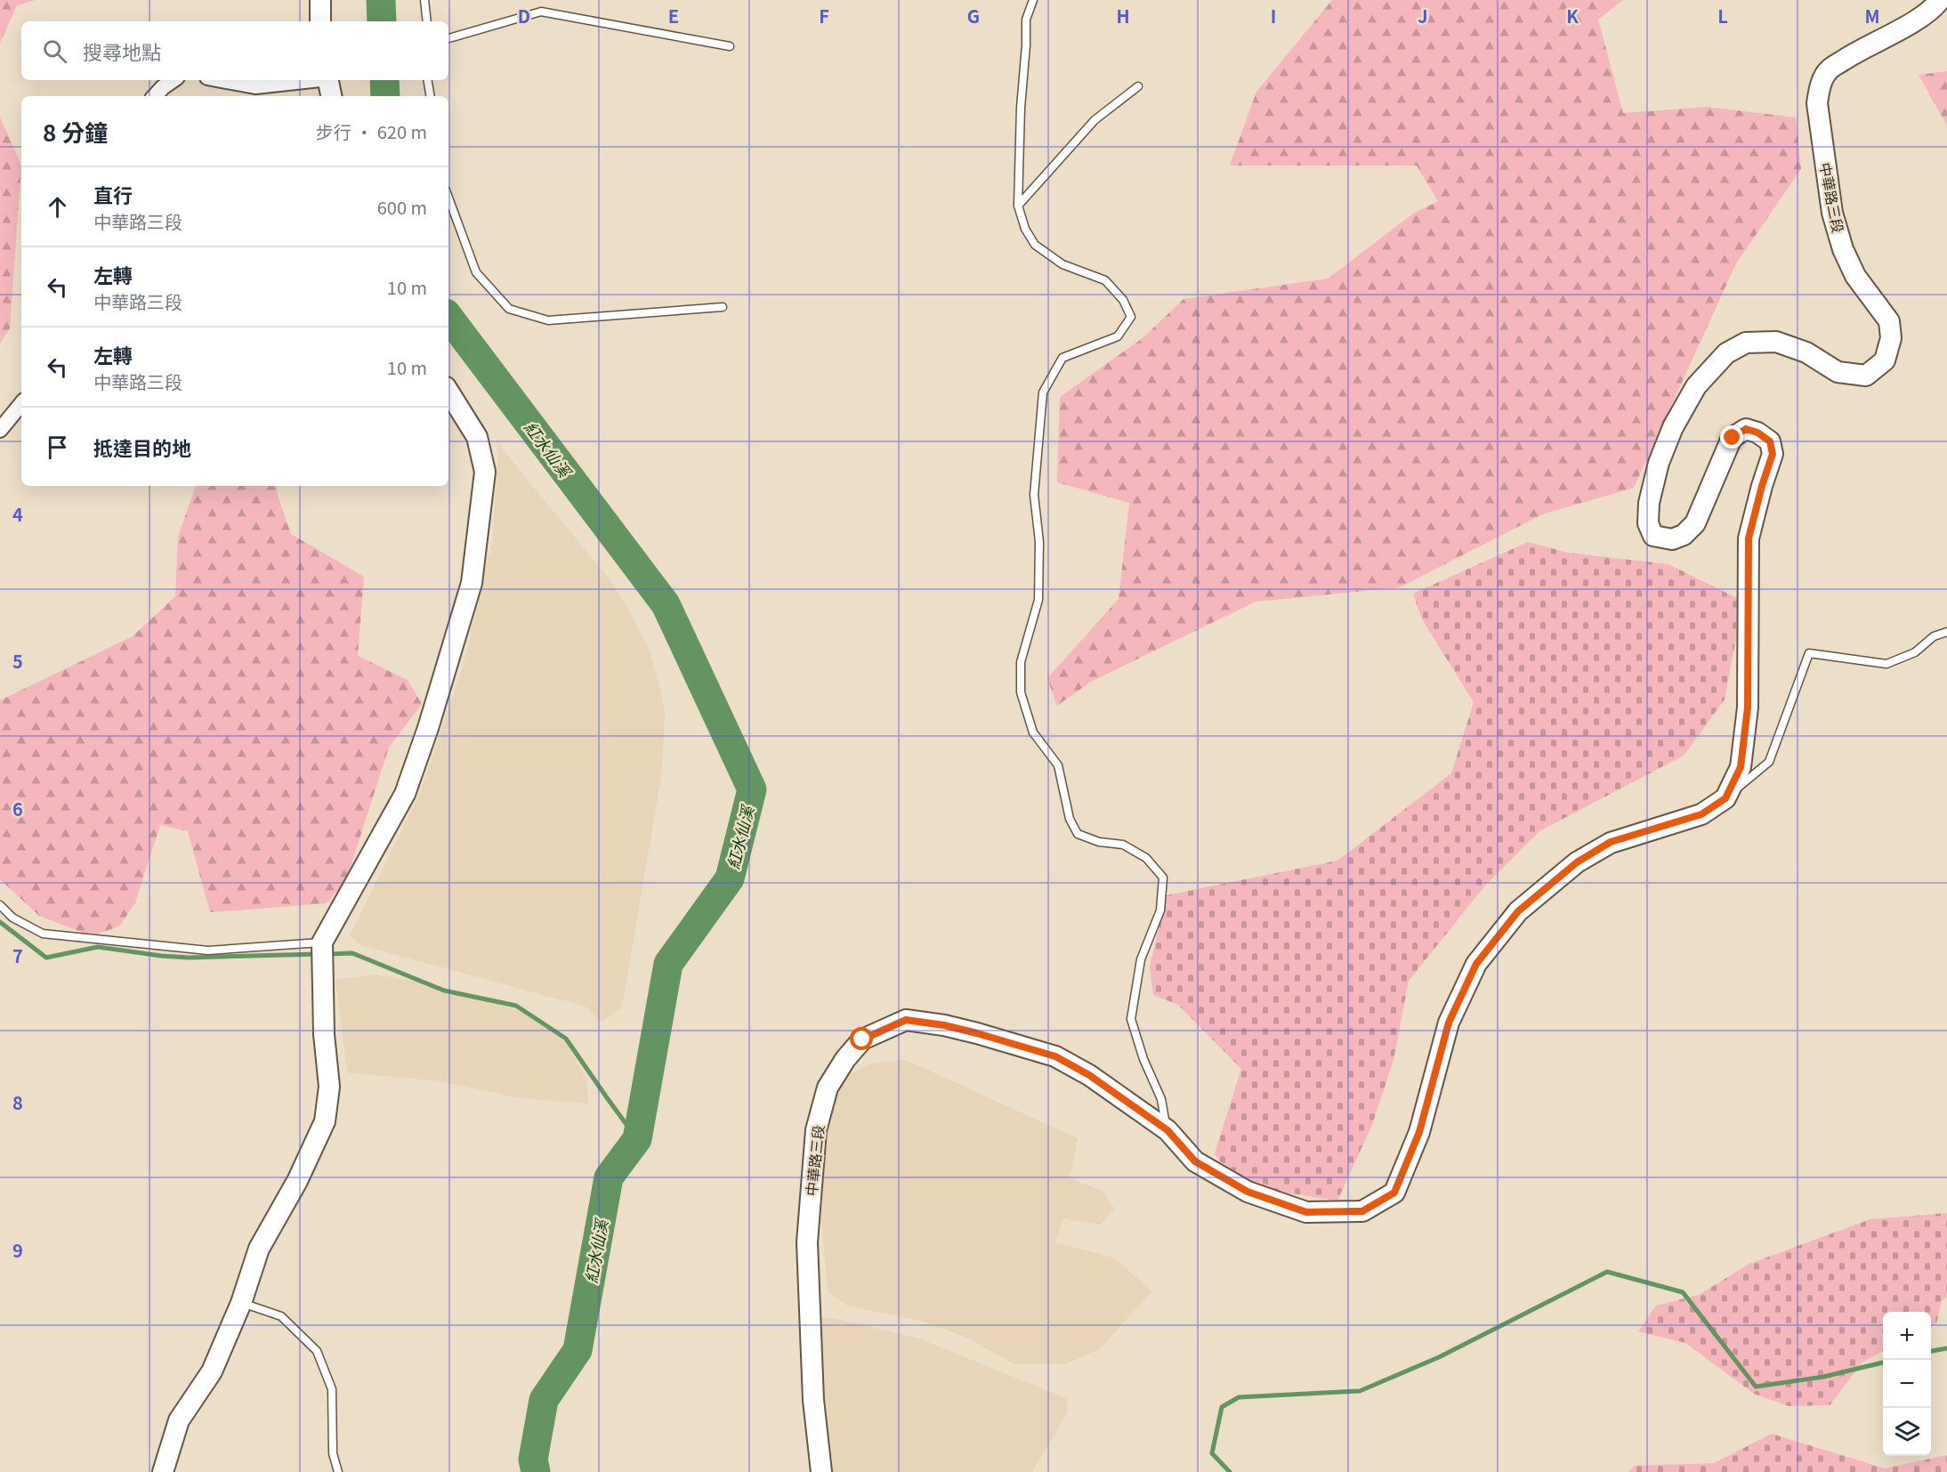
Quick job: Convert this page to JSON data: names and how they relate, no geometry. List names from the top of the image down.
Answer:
{
  "streets": {
    "main road": ["中華路三段"]
  },
  "water": ["紅水仙溪"],
  "page": {
    "search": "搜尋地點",
    "heading": ["8 分鐘", "步行 · 620 m"],
    "list": [
      ["直行", "中華路三段", "600 m"],
      ["左轉", "中華路三段", "10 m"],
      ["左轉", "中華路三段", "10 m"],
      "抵達目的地"
    ],
    "map_buttons": ["+", "−"]
  },
  "grid": {
    "columns": [
      "D",
      "E",
      "F",
      "G",
      "H",
      "I",
      "J",
      "K",
      "L",
      "M"
    ],
    "rows": [
      "4",
      "5",
      "6",
      "7",
      "8",
      "9"
    ]
  }
}
